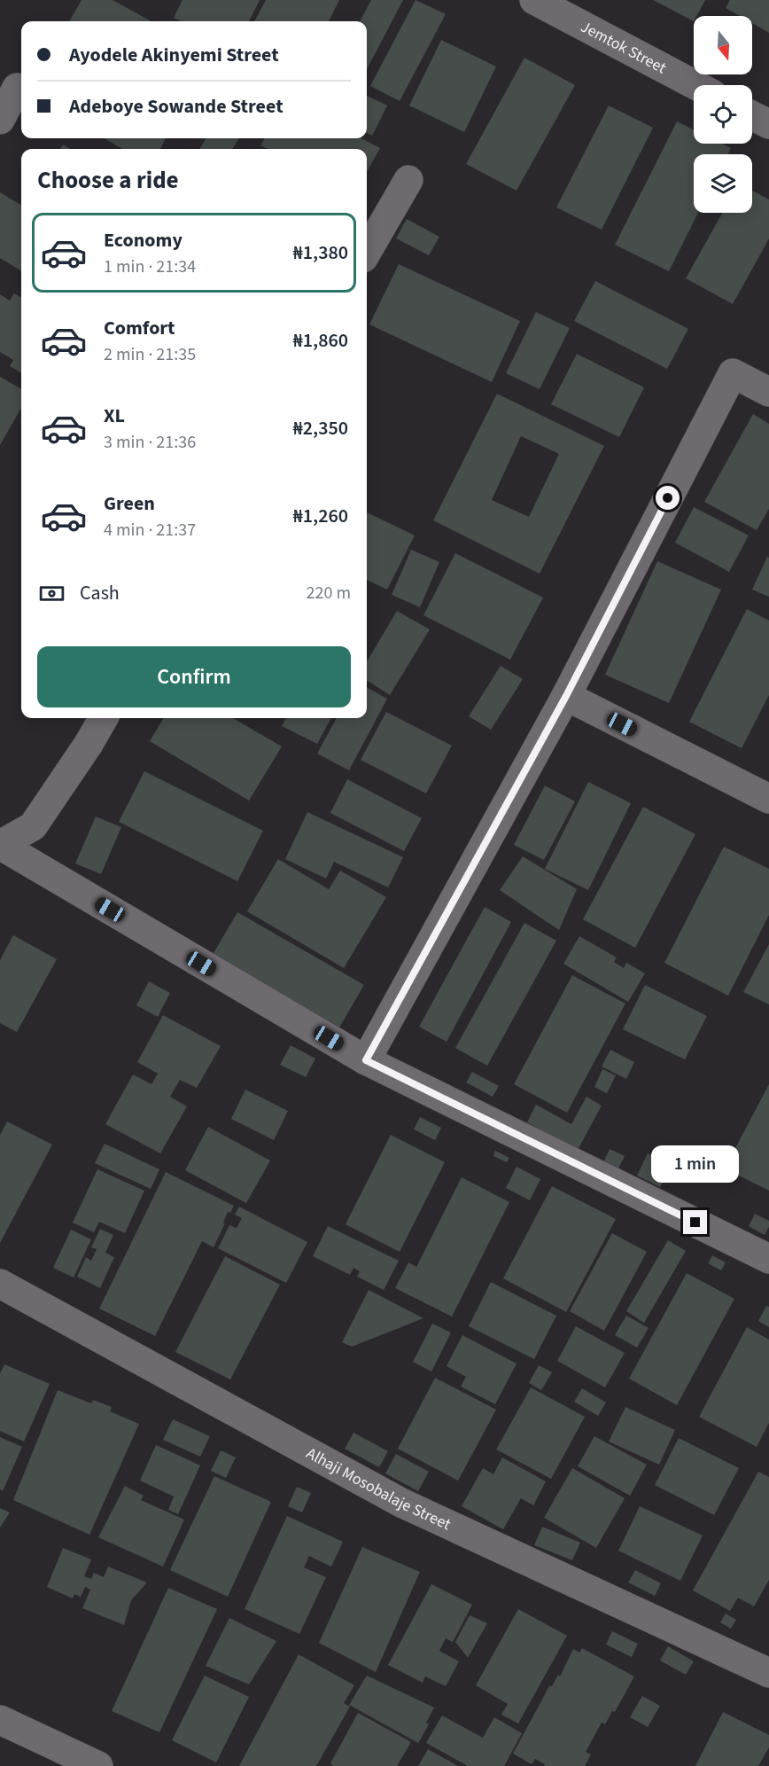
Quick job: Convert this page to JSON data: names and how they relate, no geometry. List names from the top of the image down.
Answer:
{
  "streets": {
    "street": ["Jemtok Street", "Alhaji Mosobalaje Street"]
  },
  "north": "bottom",
  "page": {
    "banner": ["Ayodele Akinyemi Street", "Adeboye Sowande Street"],
    "heading": "Choose a ride",
    "list": [
      {
        "name": "Economy",
        "note": "1 min · 21:34",
        "value": "₦1,380"
      },
      {
        "name": "Comfort",
        "note": "2 min · 21:35",
        "value": "₦1,860"
      },
      {
        "name": "XL",
        "note": "3 min · 21:36",
        "value": "₦2,350"
      },
      {
        "name": "Green",
        "note": "4 min · 21:37",
        "value": "₦1,260"
      }
    ],
    "pay": ["Cash", "220 m"],
    "buttons": "Confirm",
    "bubble": "1 min"
  }
}
